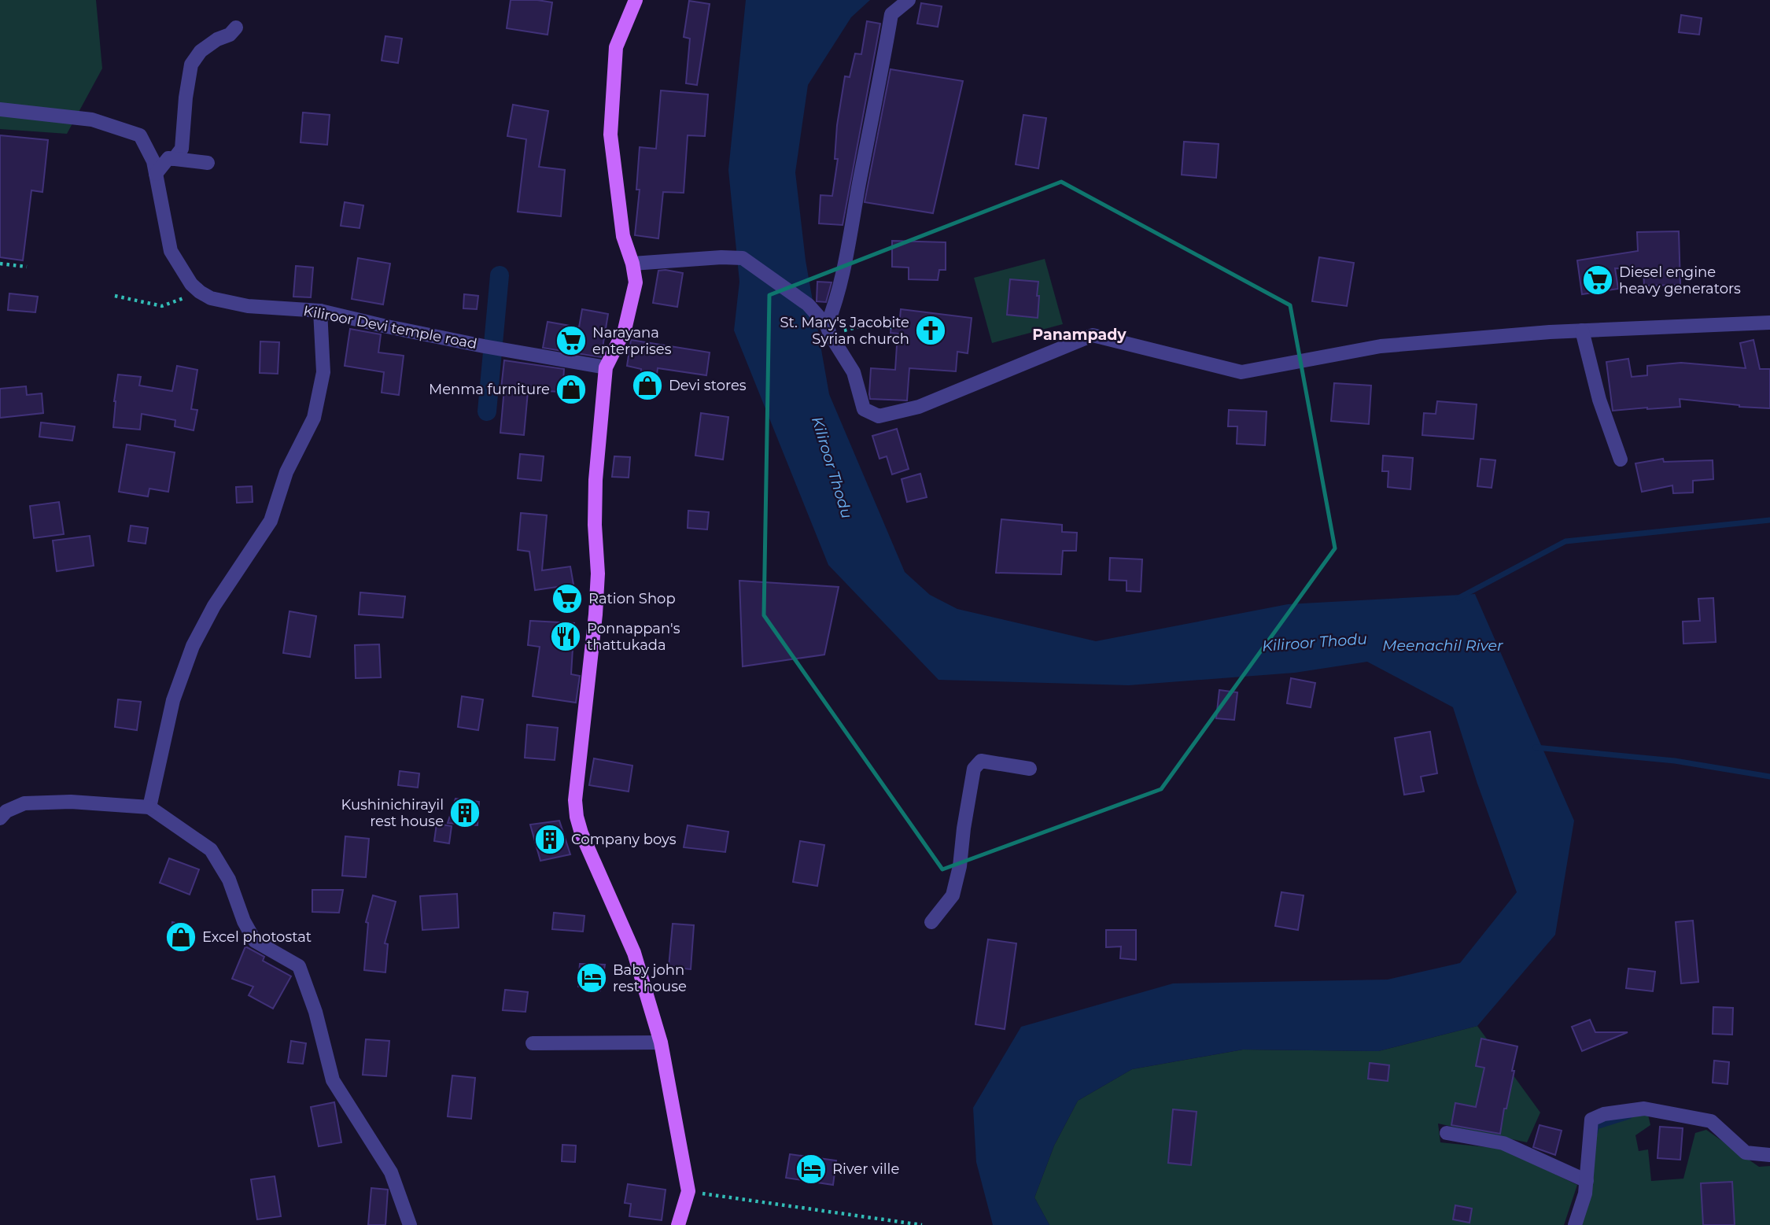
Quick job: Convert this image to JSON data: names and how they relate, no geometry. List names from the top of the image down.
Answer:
{
  "streets": {
    "street": ["Kiliroor Devi temple road"]
  },
  "districts": ["Panampady"],
  "water": ["Kiliroor Thodu", "Meenachil River"],
  "places": {
    "supermarket": ["Diesel engine heavy generators", "Narayana enterprises", "Ration Shop"],
    "church": ["St. Mary's Jacobite Syrian church"],
    "shop": ["Devi stores", "Menma furniture", "Excel photostat"],
    "restaurant": ["Ponnappan's thattukada"],
    "building": ["Kushinichirayil rest house", "Company boys"],
    "hotel": ["Baby john rest house", "River ville"]
  }
}
